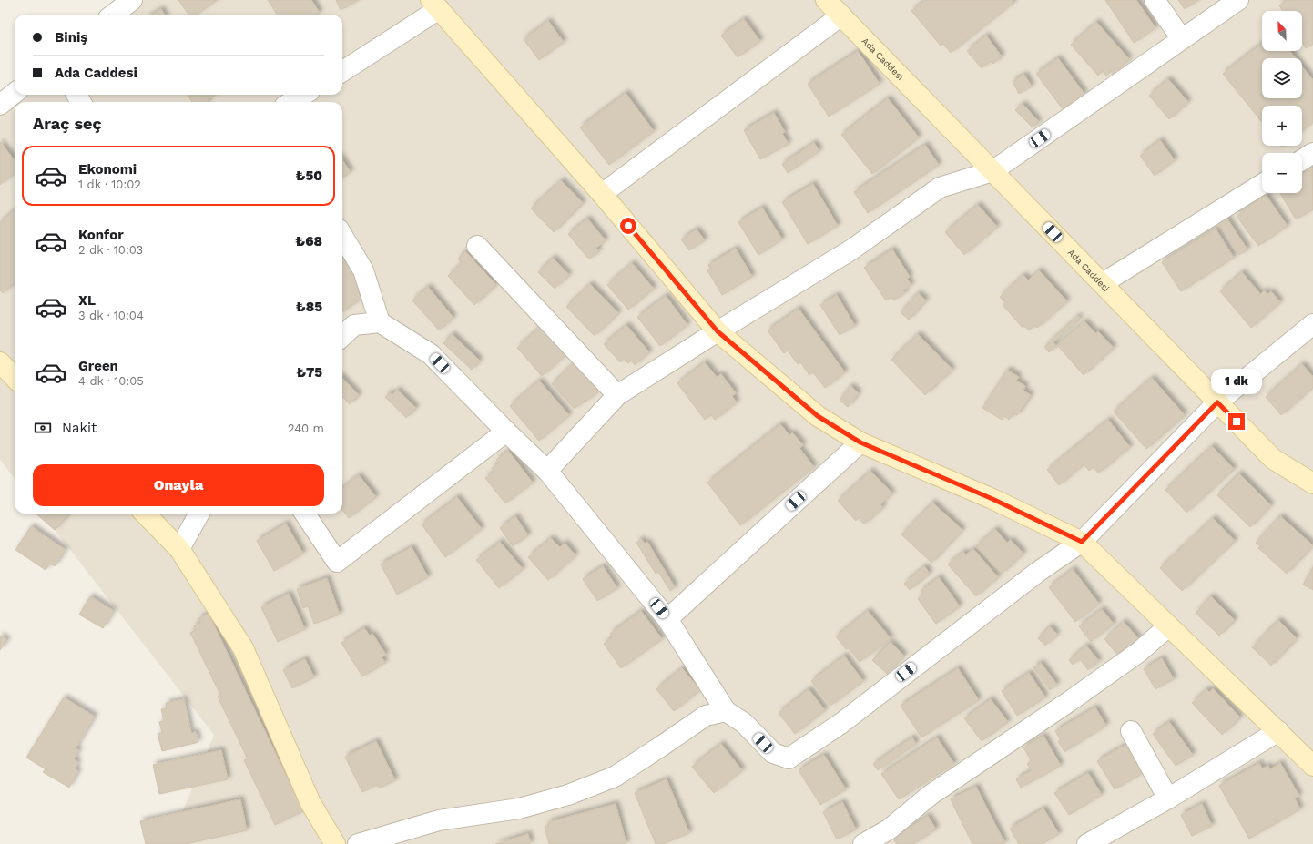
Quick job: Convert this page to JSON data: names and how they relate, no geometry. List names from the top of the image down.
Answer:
{
  "streets": {
    "main road": ["Ada Caddesi"]
  },
  "north": "top left",
  "page": {
    "map_buttons": ["+", "−"],
    "banner": ["Biniş", "Ada Caddesi"],
    "heading": "Araç seç",
    "list": [
      {
        "name": "Ekonomi",
        "note": "1 dk · 10:02",
        "value": "₺50"
      },
      {
        "name": "Konfor",
        "note": "2 dk · 10:03",
        "value": "₺68"
      },
      {
        "name": "XL",
        "note": "3 dk · 10:04",
        "value": "₺85"
      },
      {
        "name": "Green",
        "note": "4 dk · 10:05",
        "value": "₺75"
      }
    ],
    "bubble": "1 dk",
    "pay": ["Nakit", "240 m"],
    "buttons": "Onayla"
  }
}
